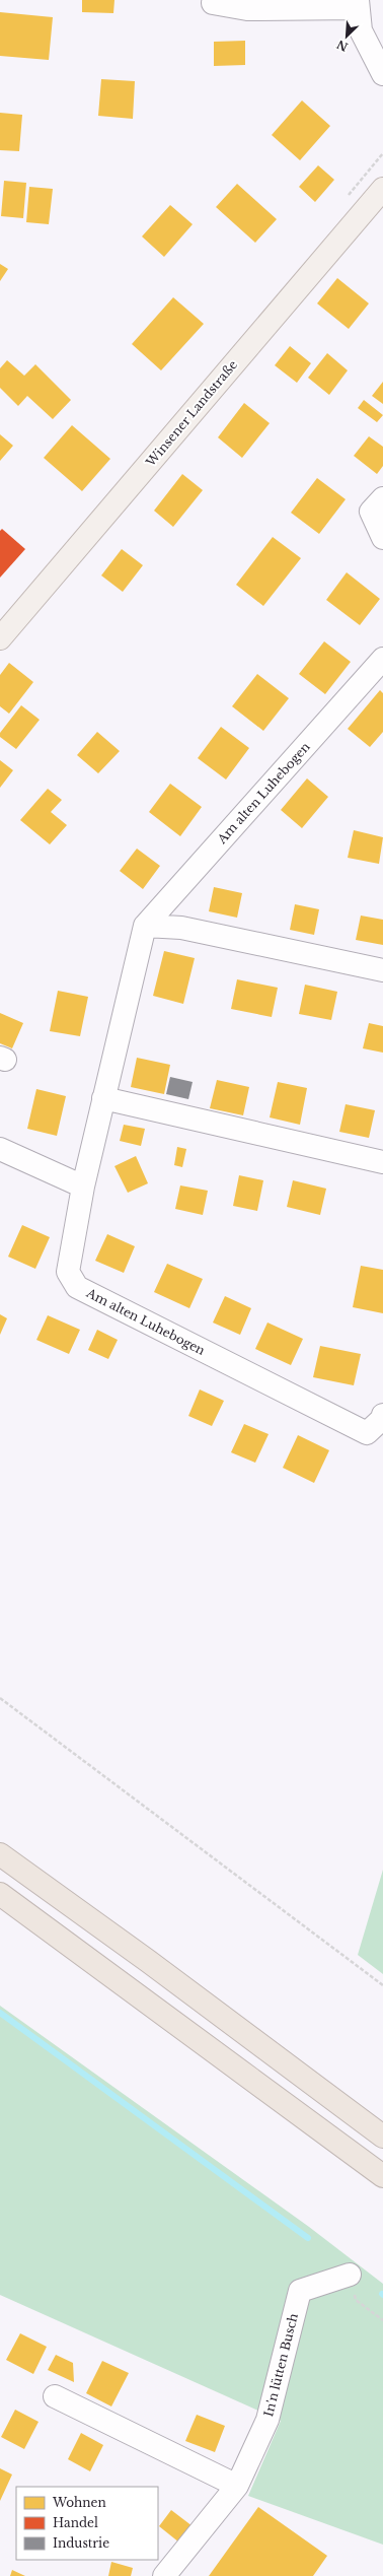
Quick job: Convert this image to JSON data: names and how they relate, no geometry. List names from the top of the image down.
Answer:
{
  "streets": {
    "main road": ["Winsener Landstraße"],
    "street": ["Am alten Luhebogen", "In'n lütten Busch"]
  },
  "legend": ["Wohnen", "Handel", "Industrie"],
  "north": "bottom left"
}
